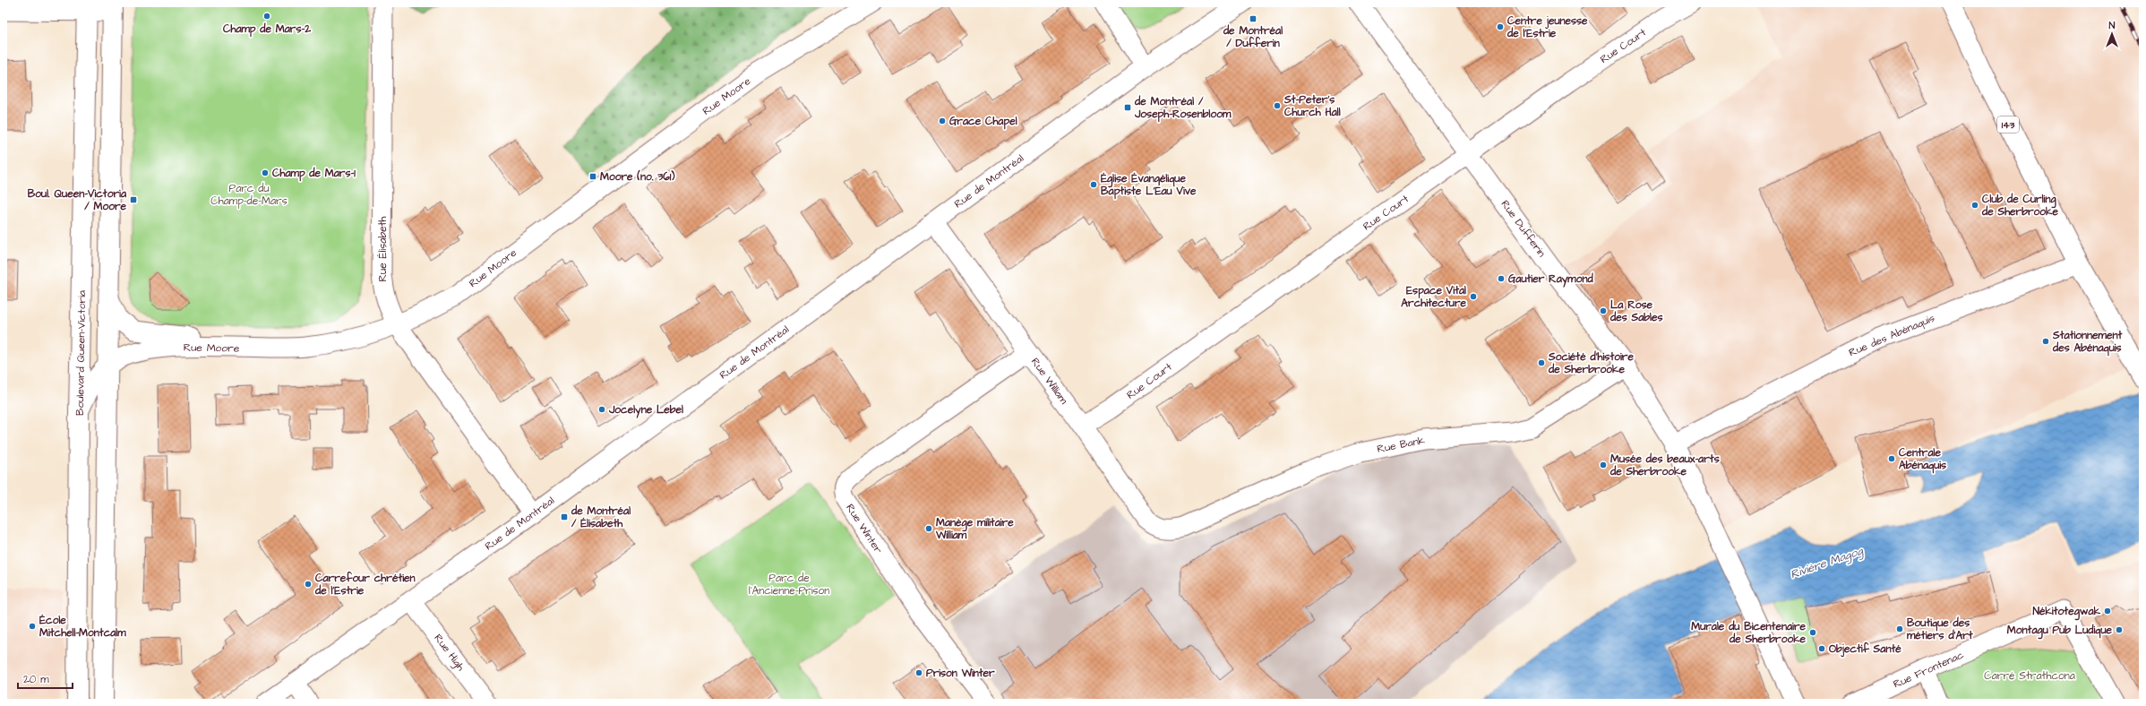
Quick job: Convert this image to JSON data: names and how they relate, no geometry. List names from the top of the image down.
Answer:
{
  "streets": {
    "main road": ["143", "Boulevard Queen-Victoria"],
    "street": [
      "Rue Court",
      "Rue Moore",
      "Rue de Montréal",
      "Rue Dufferin",
      "Rue Élisabeth",
      "Rue des Abénaquis",
      "Rue William",
      "Rue Bank",
      "Rue Winter",
      "Rue High",
      "Rue Frontenac"
    ]
  },
  "crossings": [
    ["Rue Court", "Rue Dufferin"],
    ["Rue Court", "Rue William"],
    ["Rue Moore", "Rue Élisabeth"],
    ["Rue Moore", "Boulevard Queen-Victoria"],
    ["143", "Rue des Abénaquis"],
    ["Rue de Montréal", "Rue Élisabeth"],
    ["Rue de Montréal", "Rue William"],
    ["Rue de Montréal", "Rue High"],
    ["Rue Dufferin", "Rue des Abénaquis"],
    ["Rue Dufferin", "Rue Bank"],
    ["Rue William", "Rue Bank"],
    ["Rue William", "Rue Winter"]
  ],
  "water": ["Rivière Magog"],
  "parks": ["Parc du Champ-de-Mars", "Parc de l'Ancienne-Prison", "Carré Strathcona"],
  "places": {
    "other": [
      "Champ de Mars-2",
      "Centre jeunesse de l'Estrie",
      "St-Peter's Church Hall",
      "Grace Chapel",
      "Champ de Mars-1",
      "Église Évangélique Baptiste L'Eau Vive",
      "Club de Curling de Sherbrooke",
      "Gautier Raymond",
      "Espace Vital Architecture",
      "La Rose des Sables",
      "Stationnement des Abénaquis",
      "Société d'histoire de Sherbrooke",
      "Jocelyne Lebel",
      "Centrale Abénaquis",
      "Musée des beaux-arts de Sherbrooke",
      "Manège militaire William",
      "Carrefour chrétien de l'Estrie",
      "Nékitotegwak",
      "École Mitchell-Montcalm",
      "Boutique des métiers d'Art",
      "Montagu Pub Ludique",
      "Murale du Bicentenaire de Sherbrooke",
      "Objectif Santé",
      "Prison Winter"
    ],
    "transit": [
      "de Montréal / Dufferin",
      "de Montréal / Joseph-Rosenbloom",
      "Moore (no. 361)",
      "Boul. Queen-Victoria / Moore",
      "de Montréal / Élisabeth"
    ]
  },
  "scale_bar": "20 m",
  "north": "top"
}
